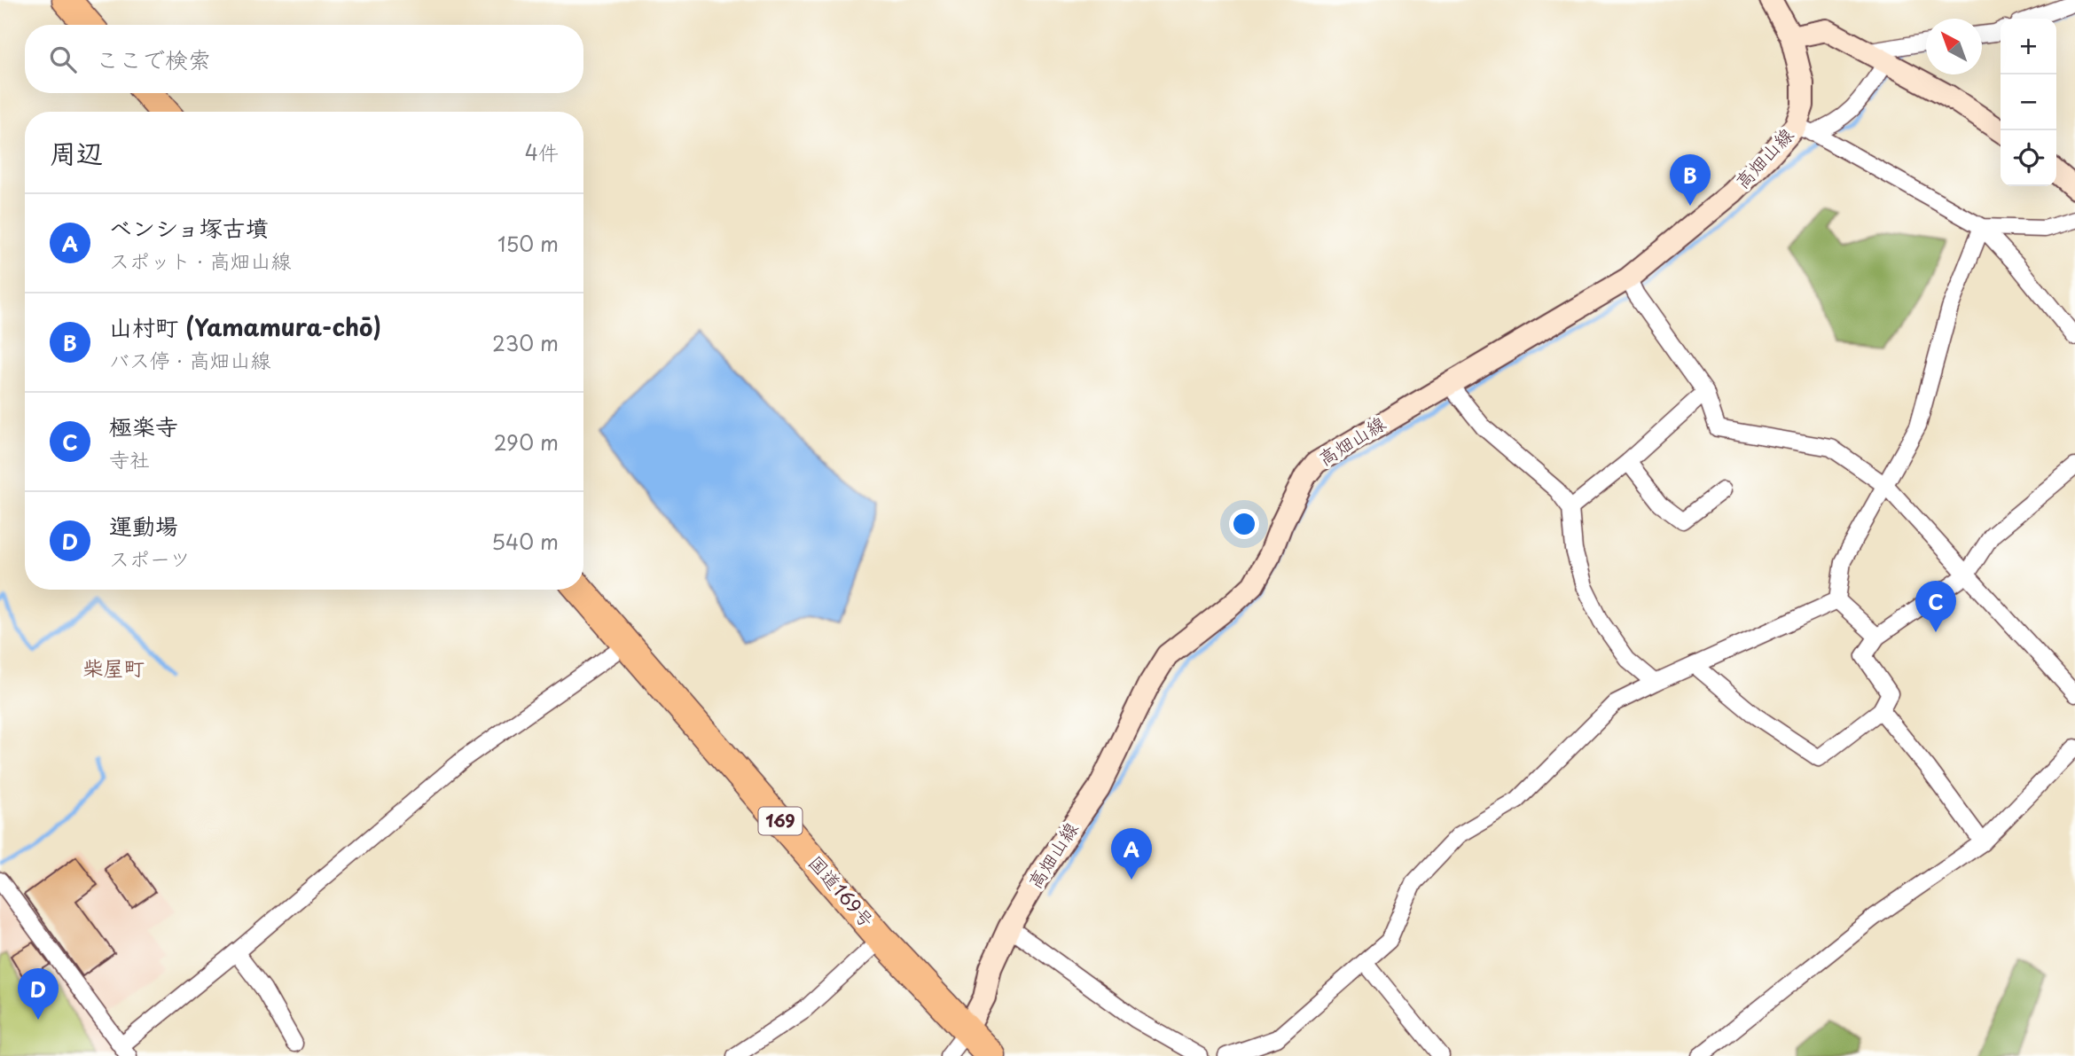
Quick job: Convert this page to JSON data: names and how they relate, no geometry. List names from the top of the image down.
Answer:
{
  "streets": {
    "highway": ["169", "国道169号"],
    "main road": ["高畑山線"]
  },
  "crossings": [
    ["高畑山線", "国道169号"]
  ],
  "districts": ["柴屋町"],
  "north": "top left",
  "page": {
    "map_buttons": ["+", "−"],
    "search": "ここで検索",
    "heading": ["周辺", "4件"],
    "pins": [
      "B",
      "C",
      "A",
      "D"
    ],
    "list": [
      {
        "mark": "A",
        "name": "ベンショ塚古墳",
        "note": "スポット · 高畑山線",
        "value": "150 m"
      },
      {
        "mark": "B",
        "name": "山村町 (Yamamura-chō)",
        "note": "バス停 · 高畑山線",
        "value": "230 m"
      },
      {
        "mark": "C",
        "name": "極楽寺",
        "note": "寺社",
        "value": "290 m"
      },
      {
        "mark": "D",
        "name": "運動場",
        "note": "スポーツ",
        "value": "540 m"
      }
    ]
  }
}
